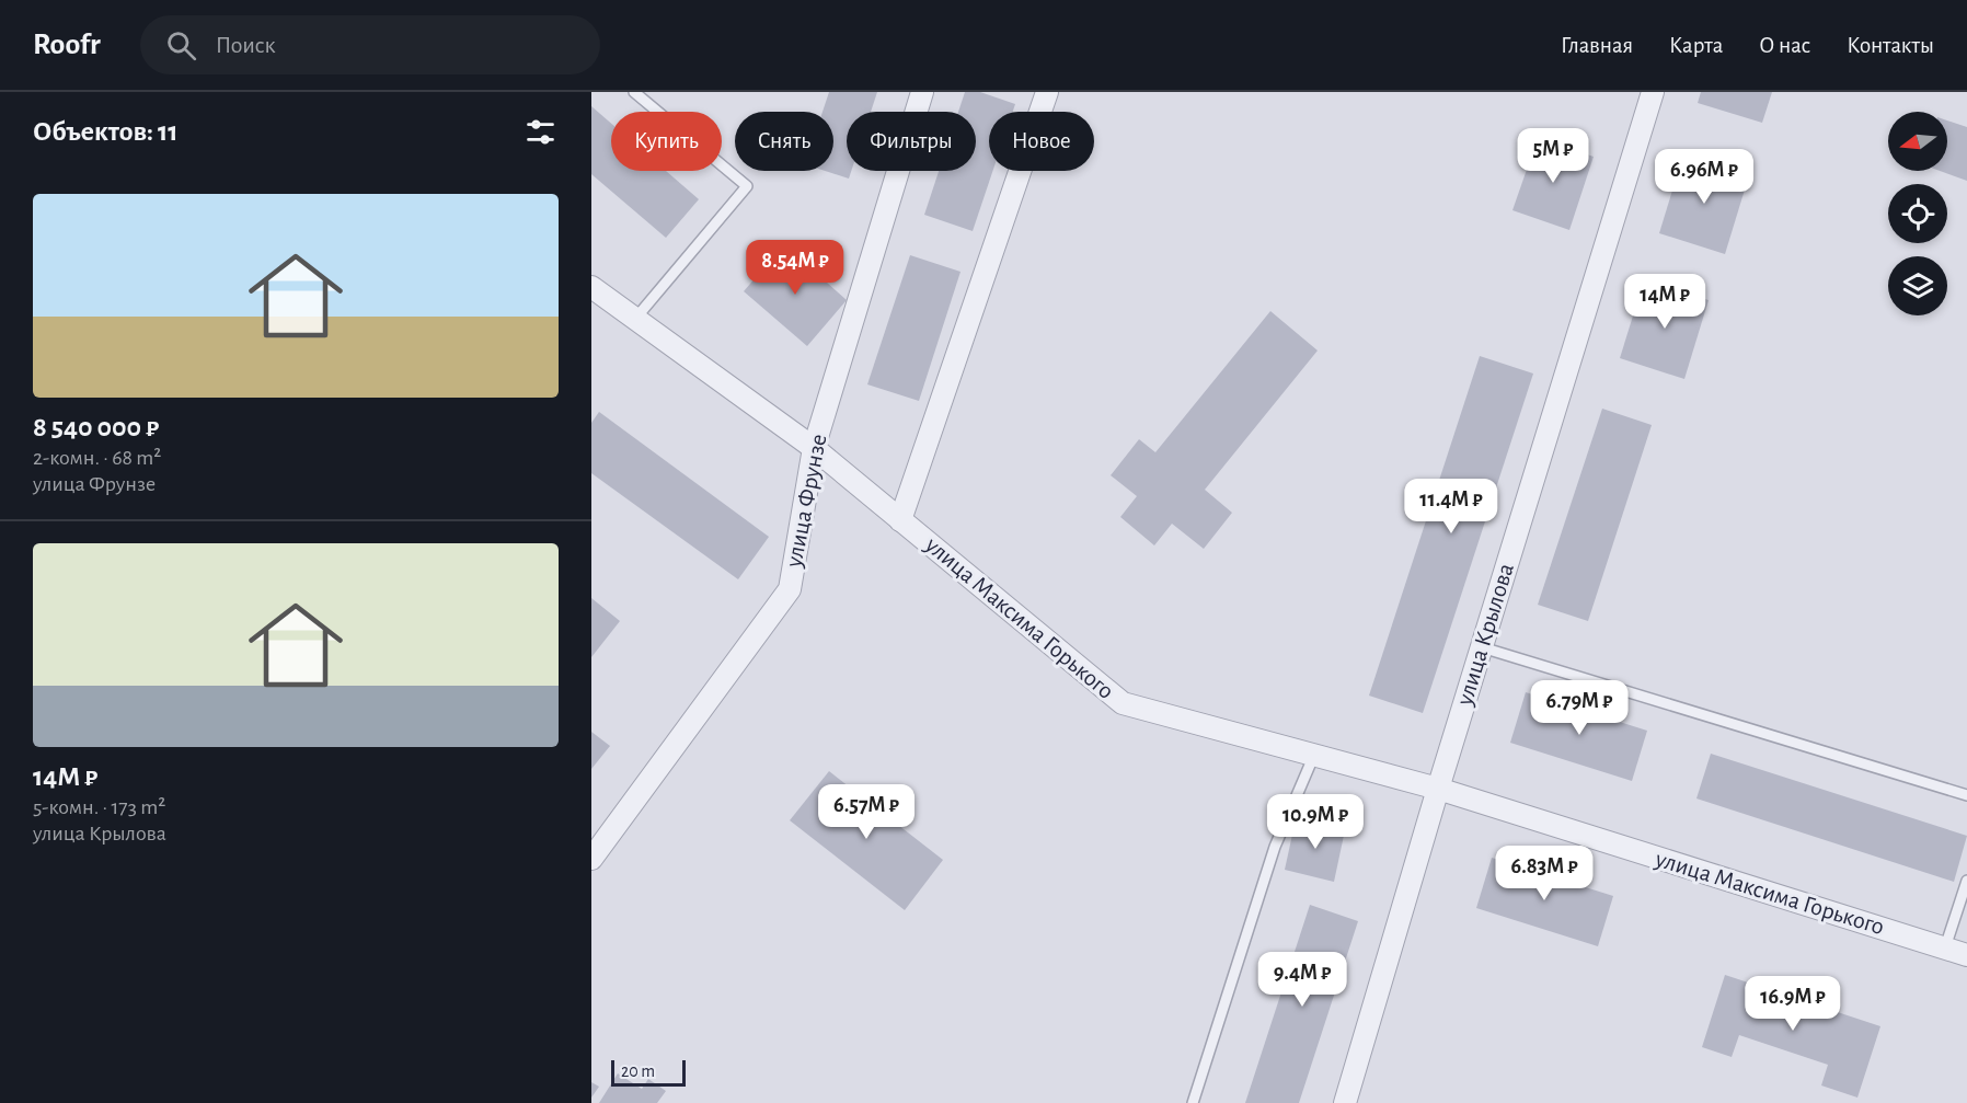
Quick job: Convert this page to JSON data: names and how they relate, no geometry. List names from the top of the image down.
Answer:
{
  "streets": {
    "street": ["улица Фрунзе", "улица Максима Горького", "улица Крылова"]
  },
  "crossings": [
    ["улица Фрунзе", "улица Максима Горького"],
    ["улица Максима Горького", "улица Крылова"]
  ],
  "scale_bar": "20 m",
  "north": "left",
  "page": {
    "header": "Roofr",
    "search": "Поиск",
    "nav": [
      "Главная",
      "Карта",
      "О нас",
      "Контакты"
    ],
    "heading": "Объектов: 11",
    "chip": [
      "Купить",
      "Снять",
      "Фильтры",
      "Новое"
    ],
    "price": [
      "5M ₽",
      "6.96M ₽",
      "8.54M ₽",
      "14M ₽",
      "11.4M ₽",
      "6.79M ₽",
      "6.57M ₽",
      "10.9M ₽",
      "6.83M ₽",
      "9.4M ₽",
      "16.9M ₽"
    ],
    "list": [
      {
        "name": "8 540 000 ₽",
        "note": "2-комн. · 68 m² · улица Фрунзе"
      },
      {
        "name": "14M ₽",
        "note": "5-комн. · 173 m² · улица Крылова"
      }
    ],
    "scale": "20 m"
  }
}
